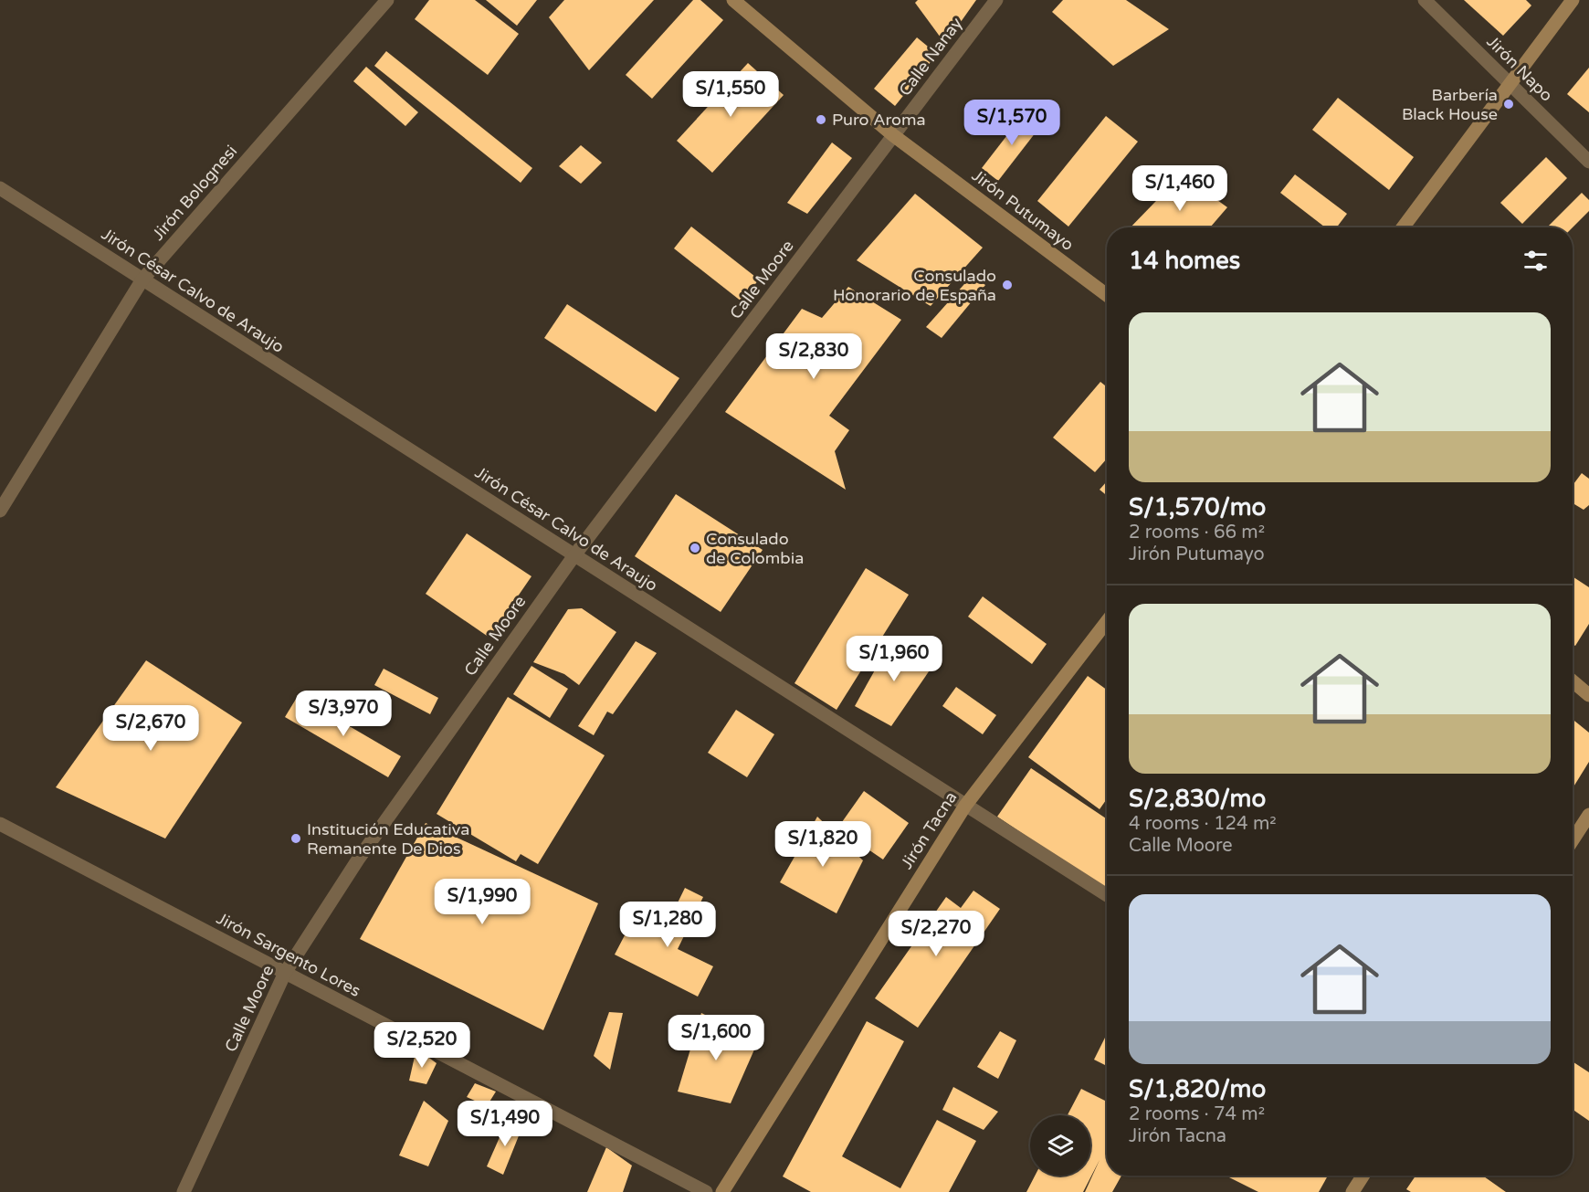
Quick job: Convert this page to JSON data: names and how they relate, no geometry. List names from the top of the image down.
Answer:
{
  "streets": {
    "street": [
      "Calle Nanay",
      "Jirón Napo",
      "Jirón Bolognesi",
      "Jirón Putumayo",
      "Calle Moore",
      "Jirón César Calvo de Araujo",
      "Jirón Tacna",
      "Jirón Sargento Lores"
    ]
  },
  "crossings": [
    ["Calle Nanay", "Jirón Putumayo"],
    ["Calle Nanay", "Calle Moore"],
    ["Jirón Bolognesi", "Jirón César Calvo de Araujo"],
    ["Jirón Putumayo", "Calle Moore"],
    ["Calle Moore", "Jirón César Calvo de Araujo"],
    ["Calle Moore", "Jirón Sargento Lores"],
    ["Jirón César Calvo de Araujo", "Jirón Tacna"]
  ],
  "places": [
    "Barbería Black House",
    "Puro Aroma",
    "Consulado Honorario de España",
    "Consulado de Colombia",
    "Institución Educativa Remanente De Dios"
  ],
  "page": {
    "price": [
      "S/1,550",
      "S/1,570",
      "S/1,460",
      "S/2,830",
      "S/1,960",
      "S/3,970",
      "S/2,670",
      "S/1,820",
      "S/1,990",
      "S/1,280",
      "S/2,270",
      "S/1,600",
      "S/2,520",
      "S/1,490"
    ],
    "heading": "14 homes",
    "list": [
      {
        "name": "S/1,570/mo",
        "note": "2 rooms · 66 m² · Jirón Putumayo"
      },
      {
        "name": "S/2,830/mo",
        "note": "4 rooms · 124 m² · Calle Moore"
      },
      {
        "name": "S/1,820/mo",
        "note": "2 rooms · 74 m² · Jirón Tacna"
      }
    ]
  }
}
